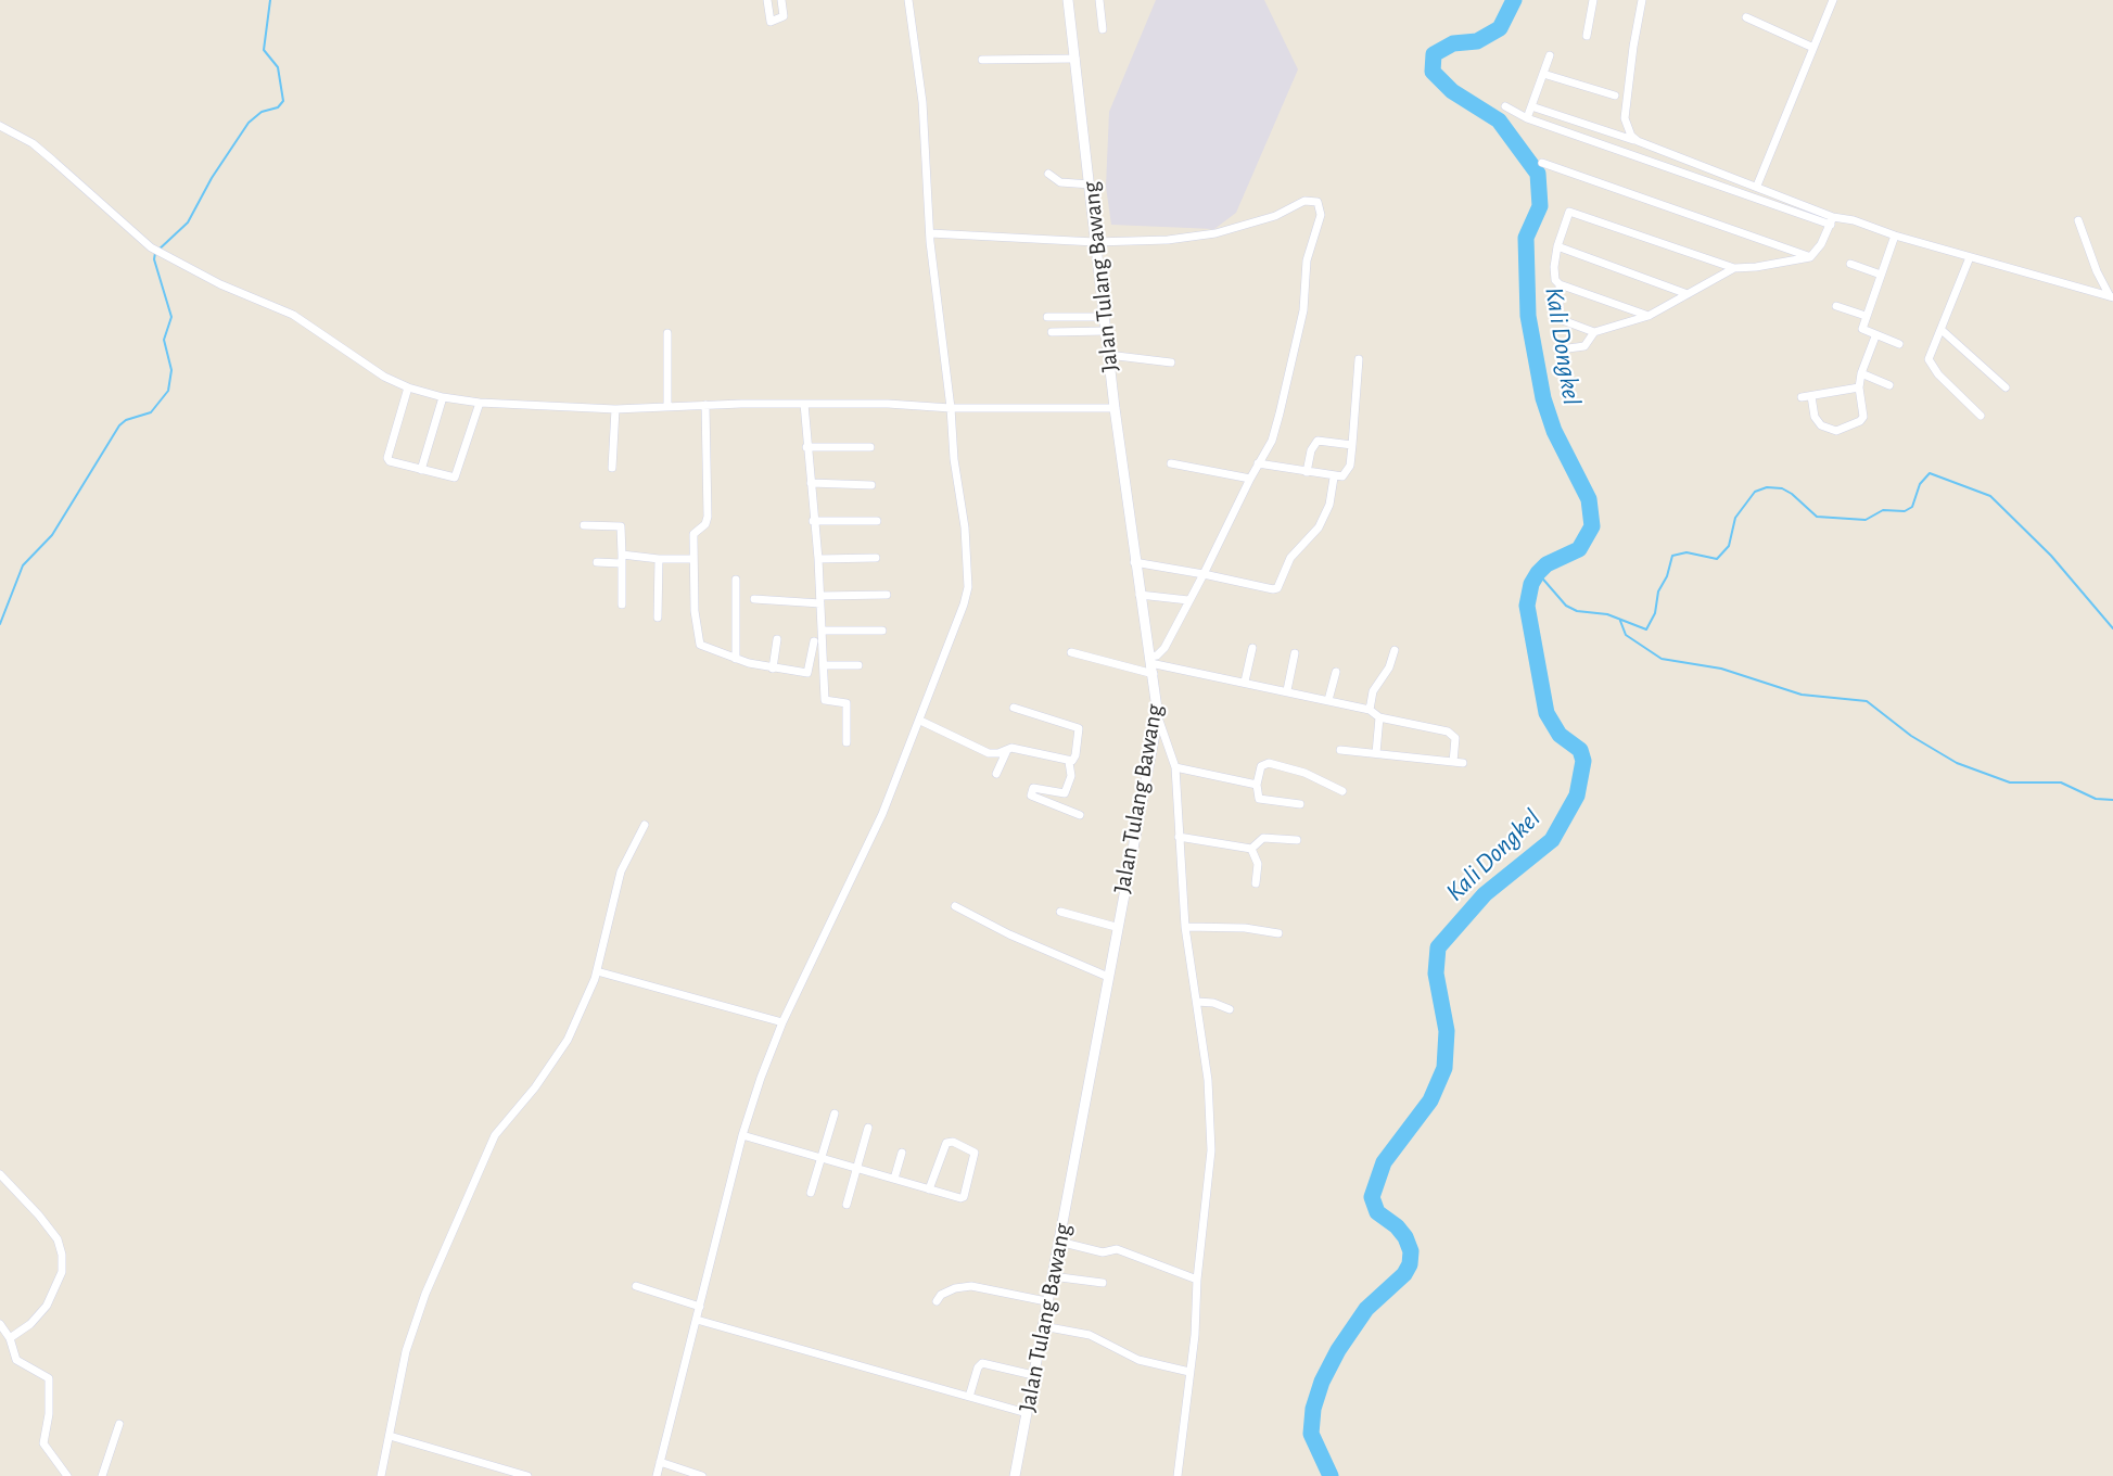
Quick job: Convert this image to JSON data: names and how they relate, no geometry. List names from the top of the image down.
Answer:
{
  "streets": {
    "street": ["Jalan Tulang Bawang"]
  },
  "water": ["Kali Dongkel"]
}
